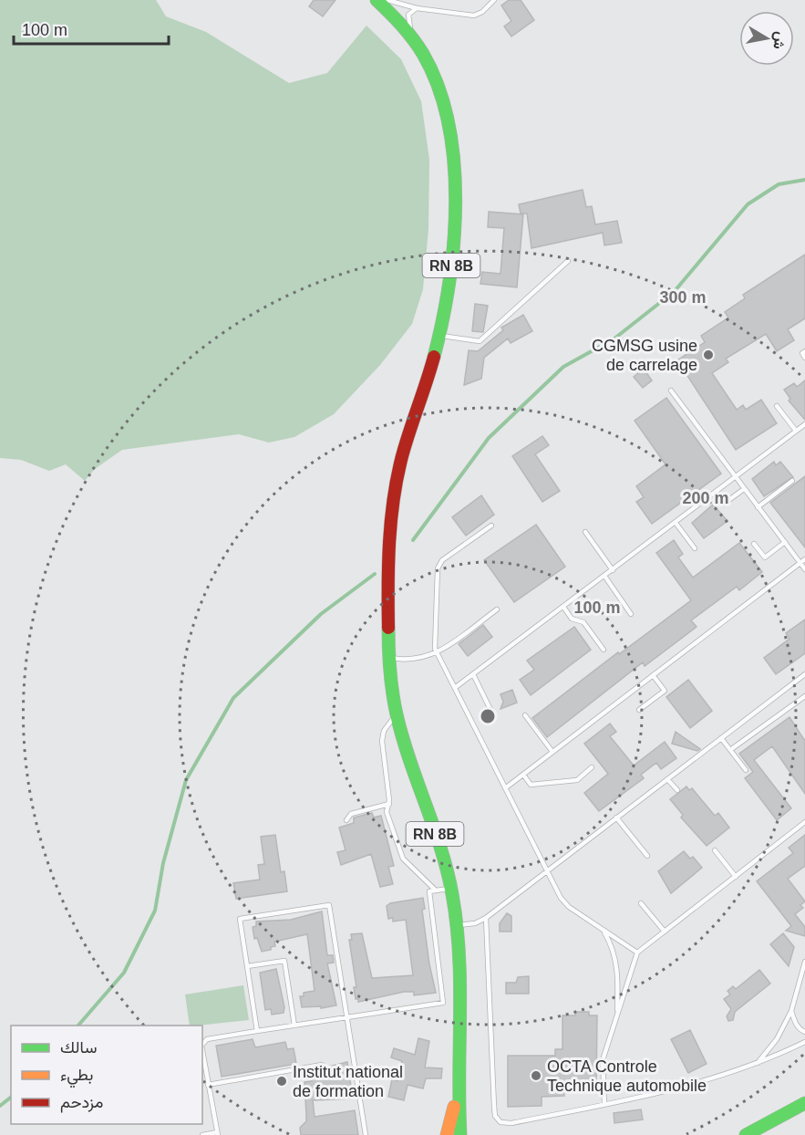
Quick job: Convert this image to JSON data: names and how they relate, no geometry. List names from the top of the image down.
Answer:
{
  "streets": {
    "main road": ["RN 8B"]
  },
  "places": ["CGMSG usine de carrelage", "OCTA Controle Technique automobile", "Institut national de formation"],
  "legend": ["سالك", "بطيء", "مزدحم"],
  "scale_bar": "100 m",
  "north": "right",
  "rings": ["300 m", "200 m", "100 m"]
}
